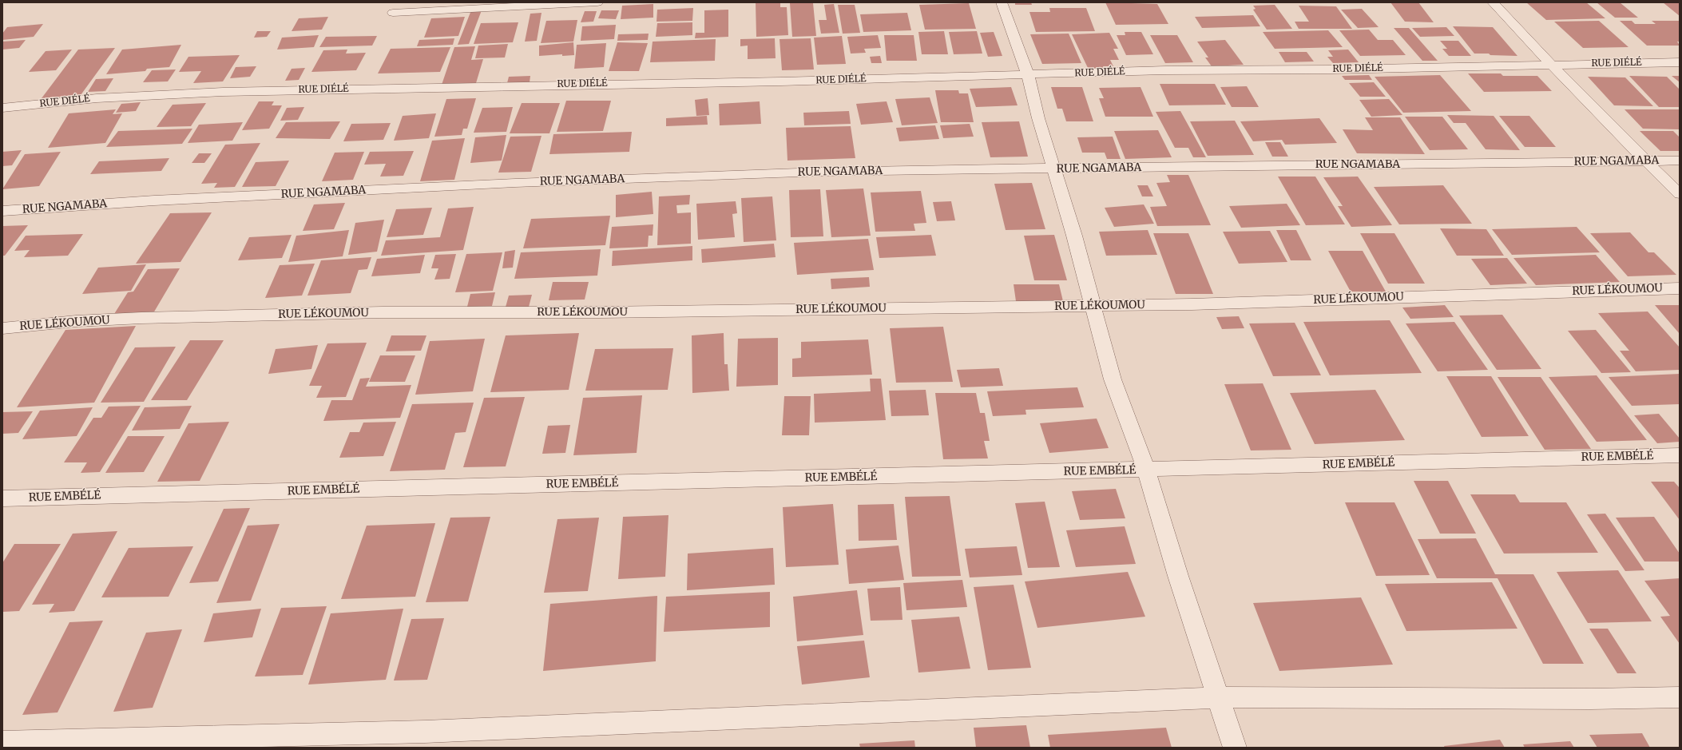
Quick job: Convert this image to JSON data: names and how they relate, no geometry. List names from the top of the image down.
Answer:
{
  "streets": {
    "street": [
      "RUE DIÉLÉ",
      "RUE NGAMABA",
      "RUE LÉKOUMOU",
      "RUE EMBÉLÉ"
    ]
  }
}
